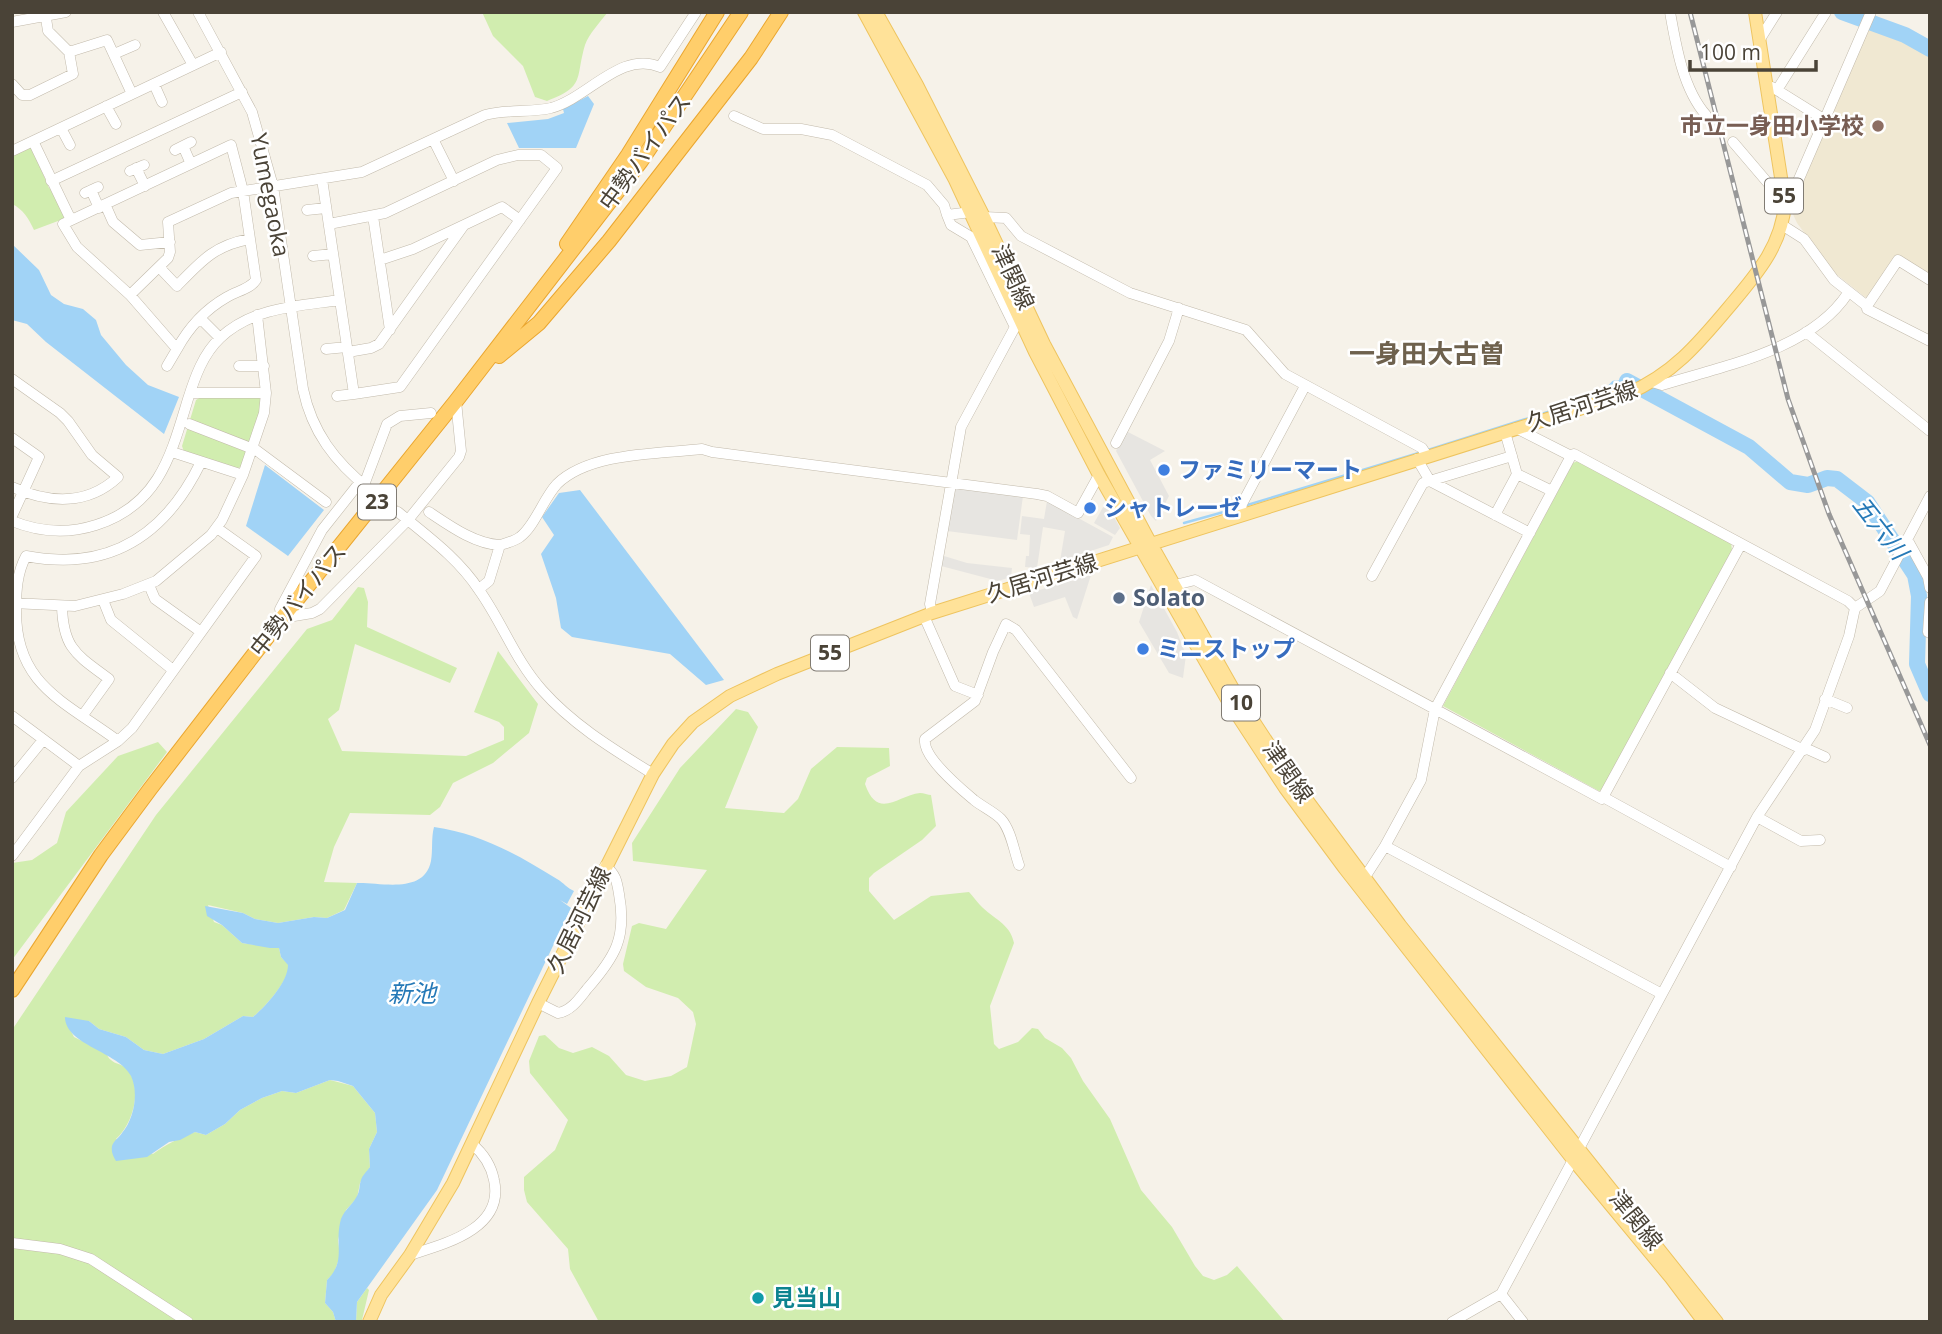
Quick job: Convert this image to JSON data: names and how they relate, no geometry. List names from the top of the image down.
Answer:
{
  "streets": {
    "highway": ["中勢バイパス", "23"],
    "main road": [
      "55",
      "津関線",
      "久居河芸線",
      "10"
    ],
    "street": ["Yumegaoka"]
  },
  "crossings": [
    ["津関線", "久居河芸線"]
  ],
  "districts": ["一身田大古曽"],
  "water": ["五六川", "新池"],
  "places": [
    "市立一身田小学校",
    "ファミリーマート",
    "シャトレーゼ",
    "Solato",
    "ミニストップ",
    "見当山"
  ],
  "scale_bar": "100 m"
}
